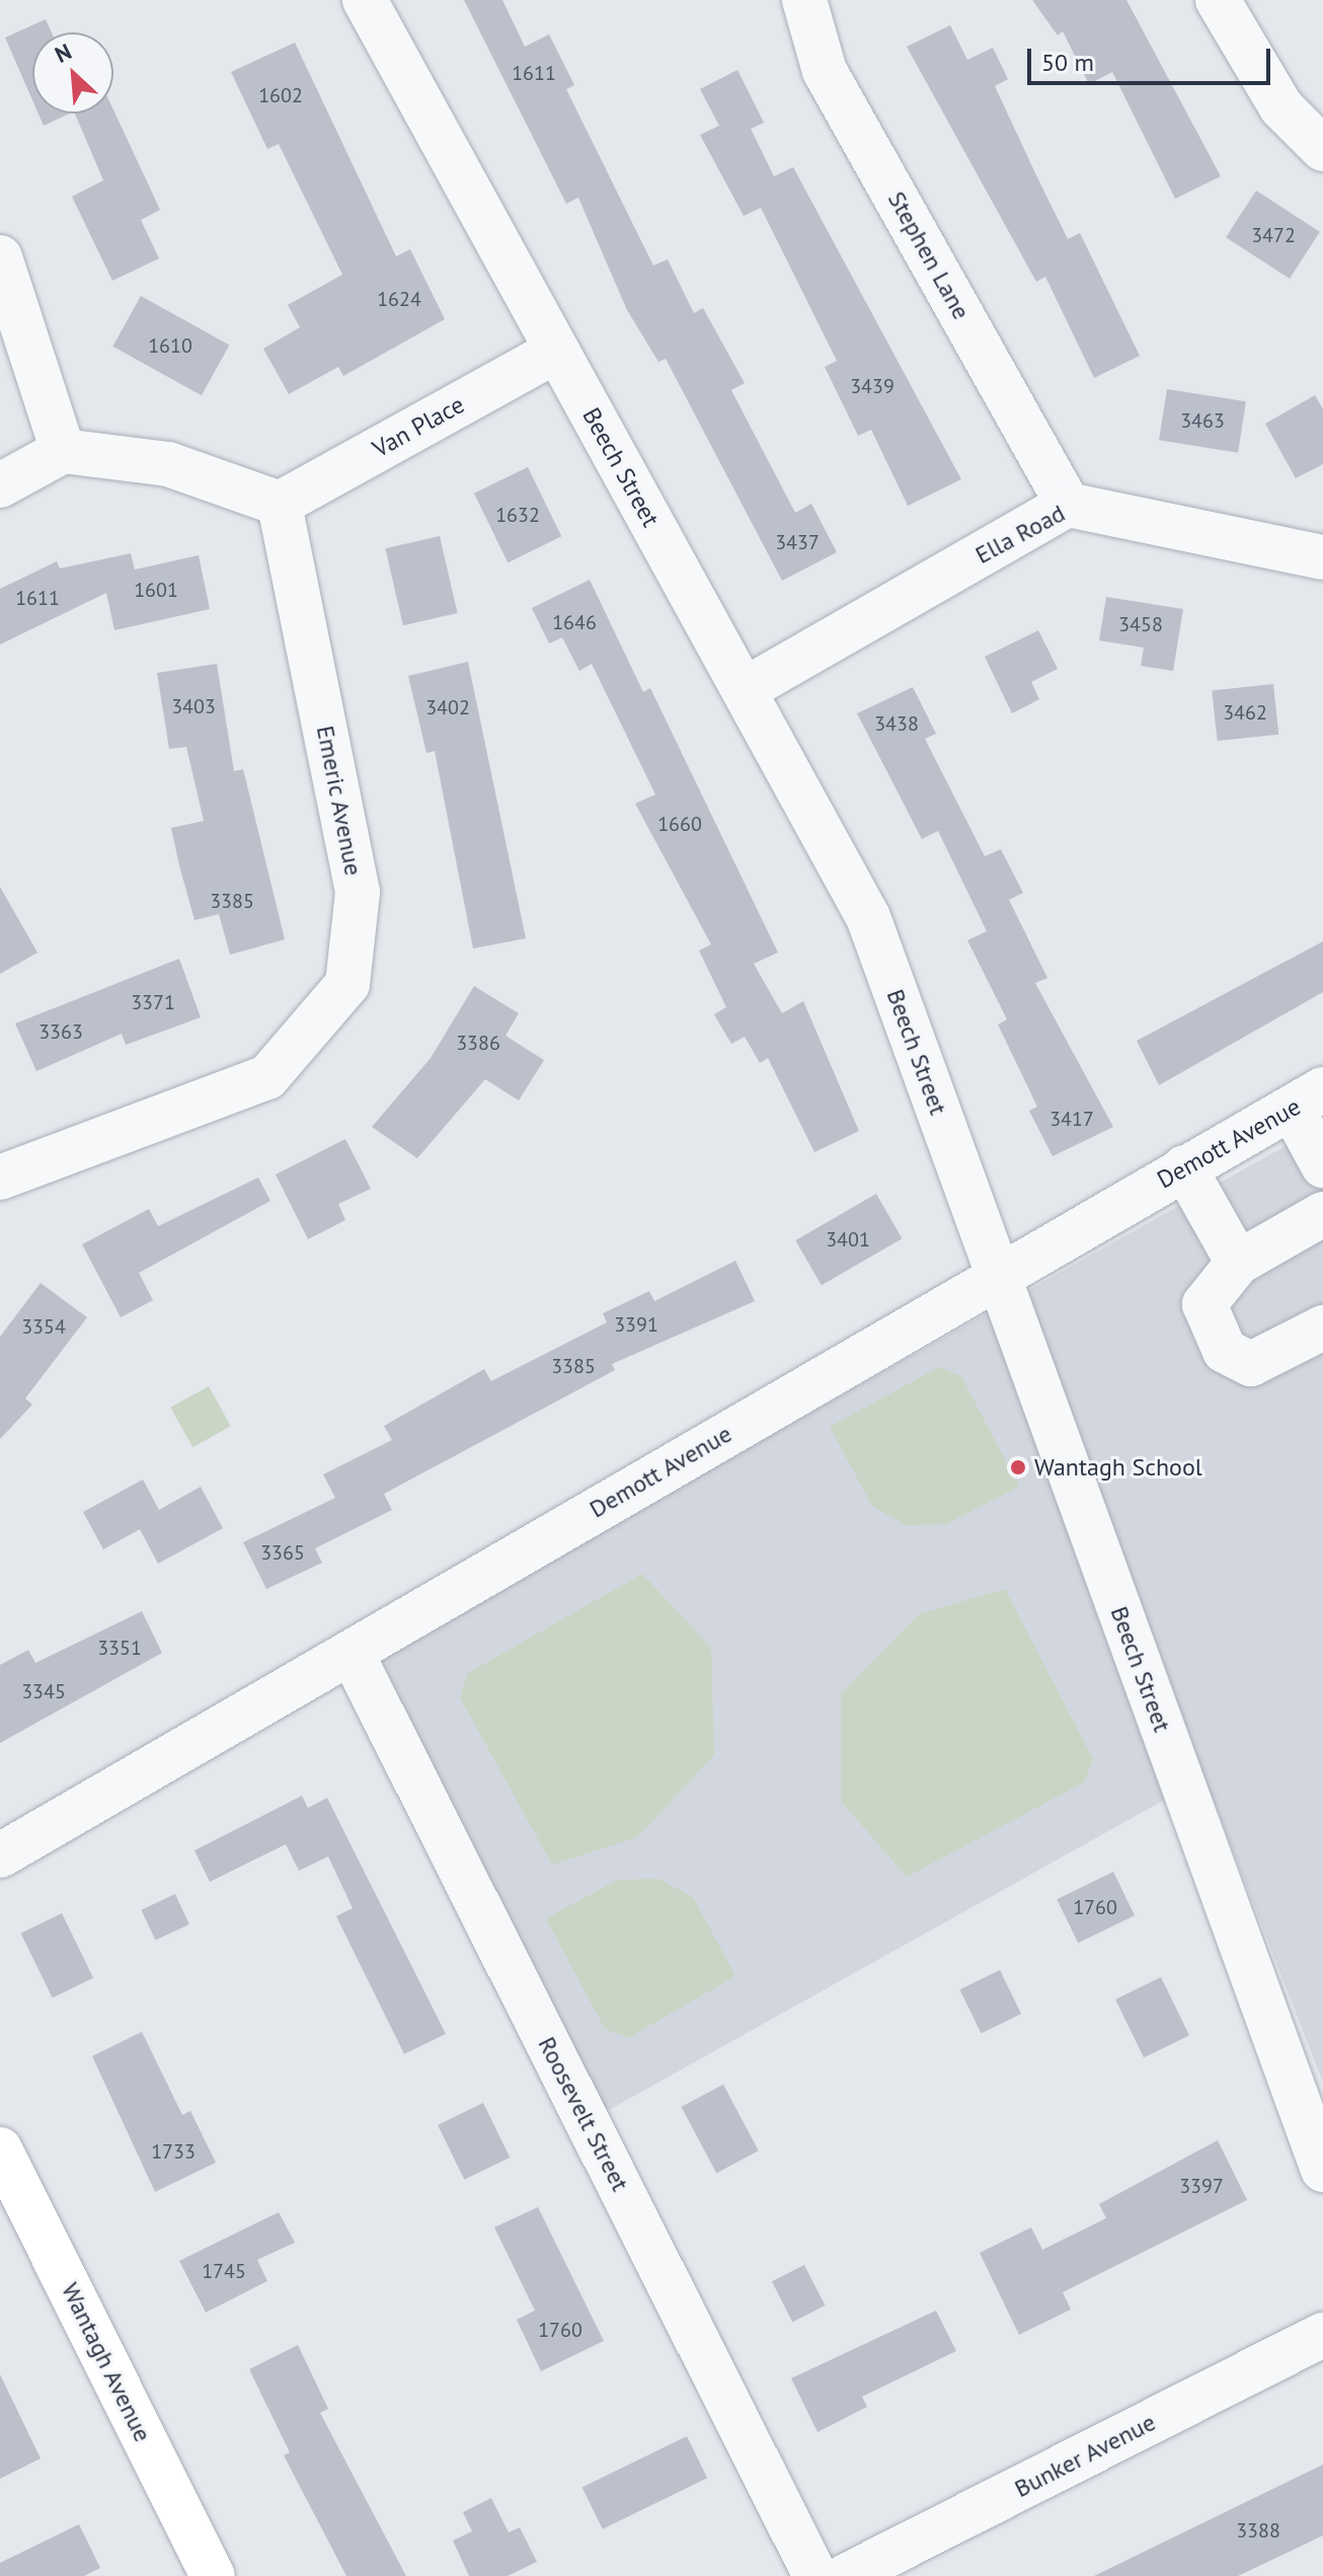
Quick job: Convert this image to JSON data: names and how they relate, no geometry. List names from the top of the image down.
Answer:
{
  "streets": {
    "main road": ["Wantagh Avenue"],
    "street": [
      "Stephen Lane",
      "Van Place",
      "Beech Street",
      "Ella Road",
      "Emeric Avenue",
      "Demott Avenue",
      "Roosevelt Street",
      "Bunker Avenue"
    ]
  },
  "crossings": [
    ["Stephen Lane", "Ella Road"],
    ["Van Place", "Beech Street"],
    ["Van Place", "Emeric Avenue"],
    ["Beech Street", "Ella Road"],
    ["Beech Street", "Demott Avenue"],
    ["Demott Avenue", "Roosevelt Street"]
  ],
  "places": ["Wantagh School"],
  "house_numbers": [
    "1611",
    "1602",
    "3472",
    "1624",
    "1610",
    "3439",
    "3463",
    "1632",
    "3437",
    "1601",
    "1611",
    "1646",
    "3458",
    "3403",
    "3402",
    "3462",
    "3438",
    "1660",
    "3385",
    "3371",
    "3363",
    "3386",
    "3417",
    "3401",
    "3391",
    "3354",
    "3385",
    "3365",
    "3351",
    "3345",
    "1760",
    "1733",
    "3397",
    "1745",
    "1760",
    "3388"
  ],
  "scale_bar": "50 m",
  "north": "top left"
}
